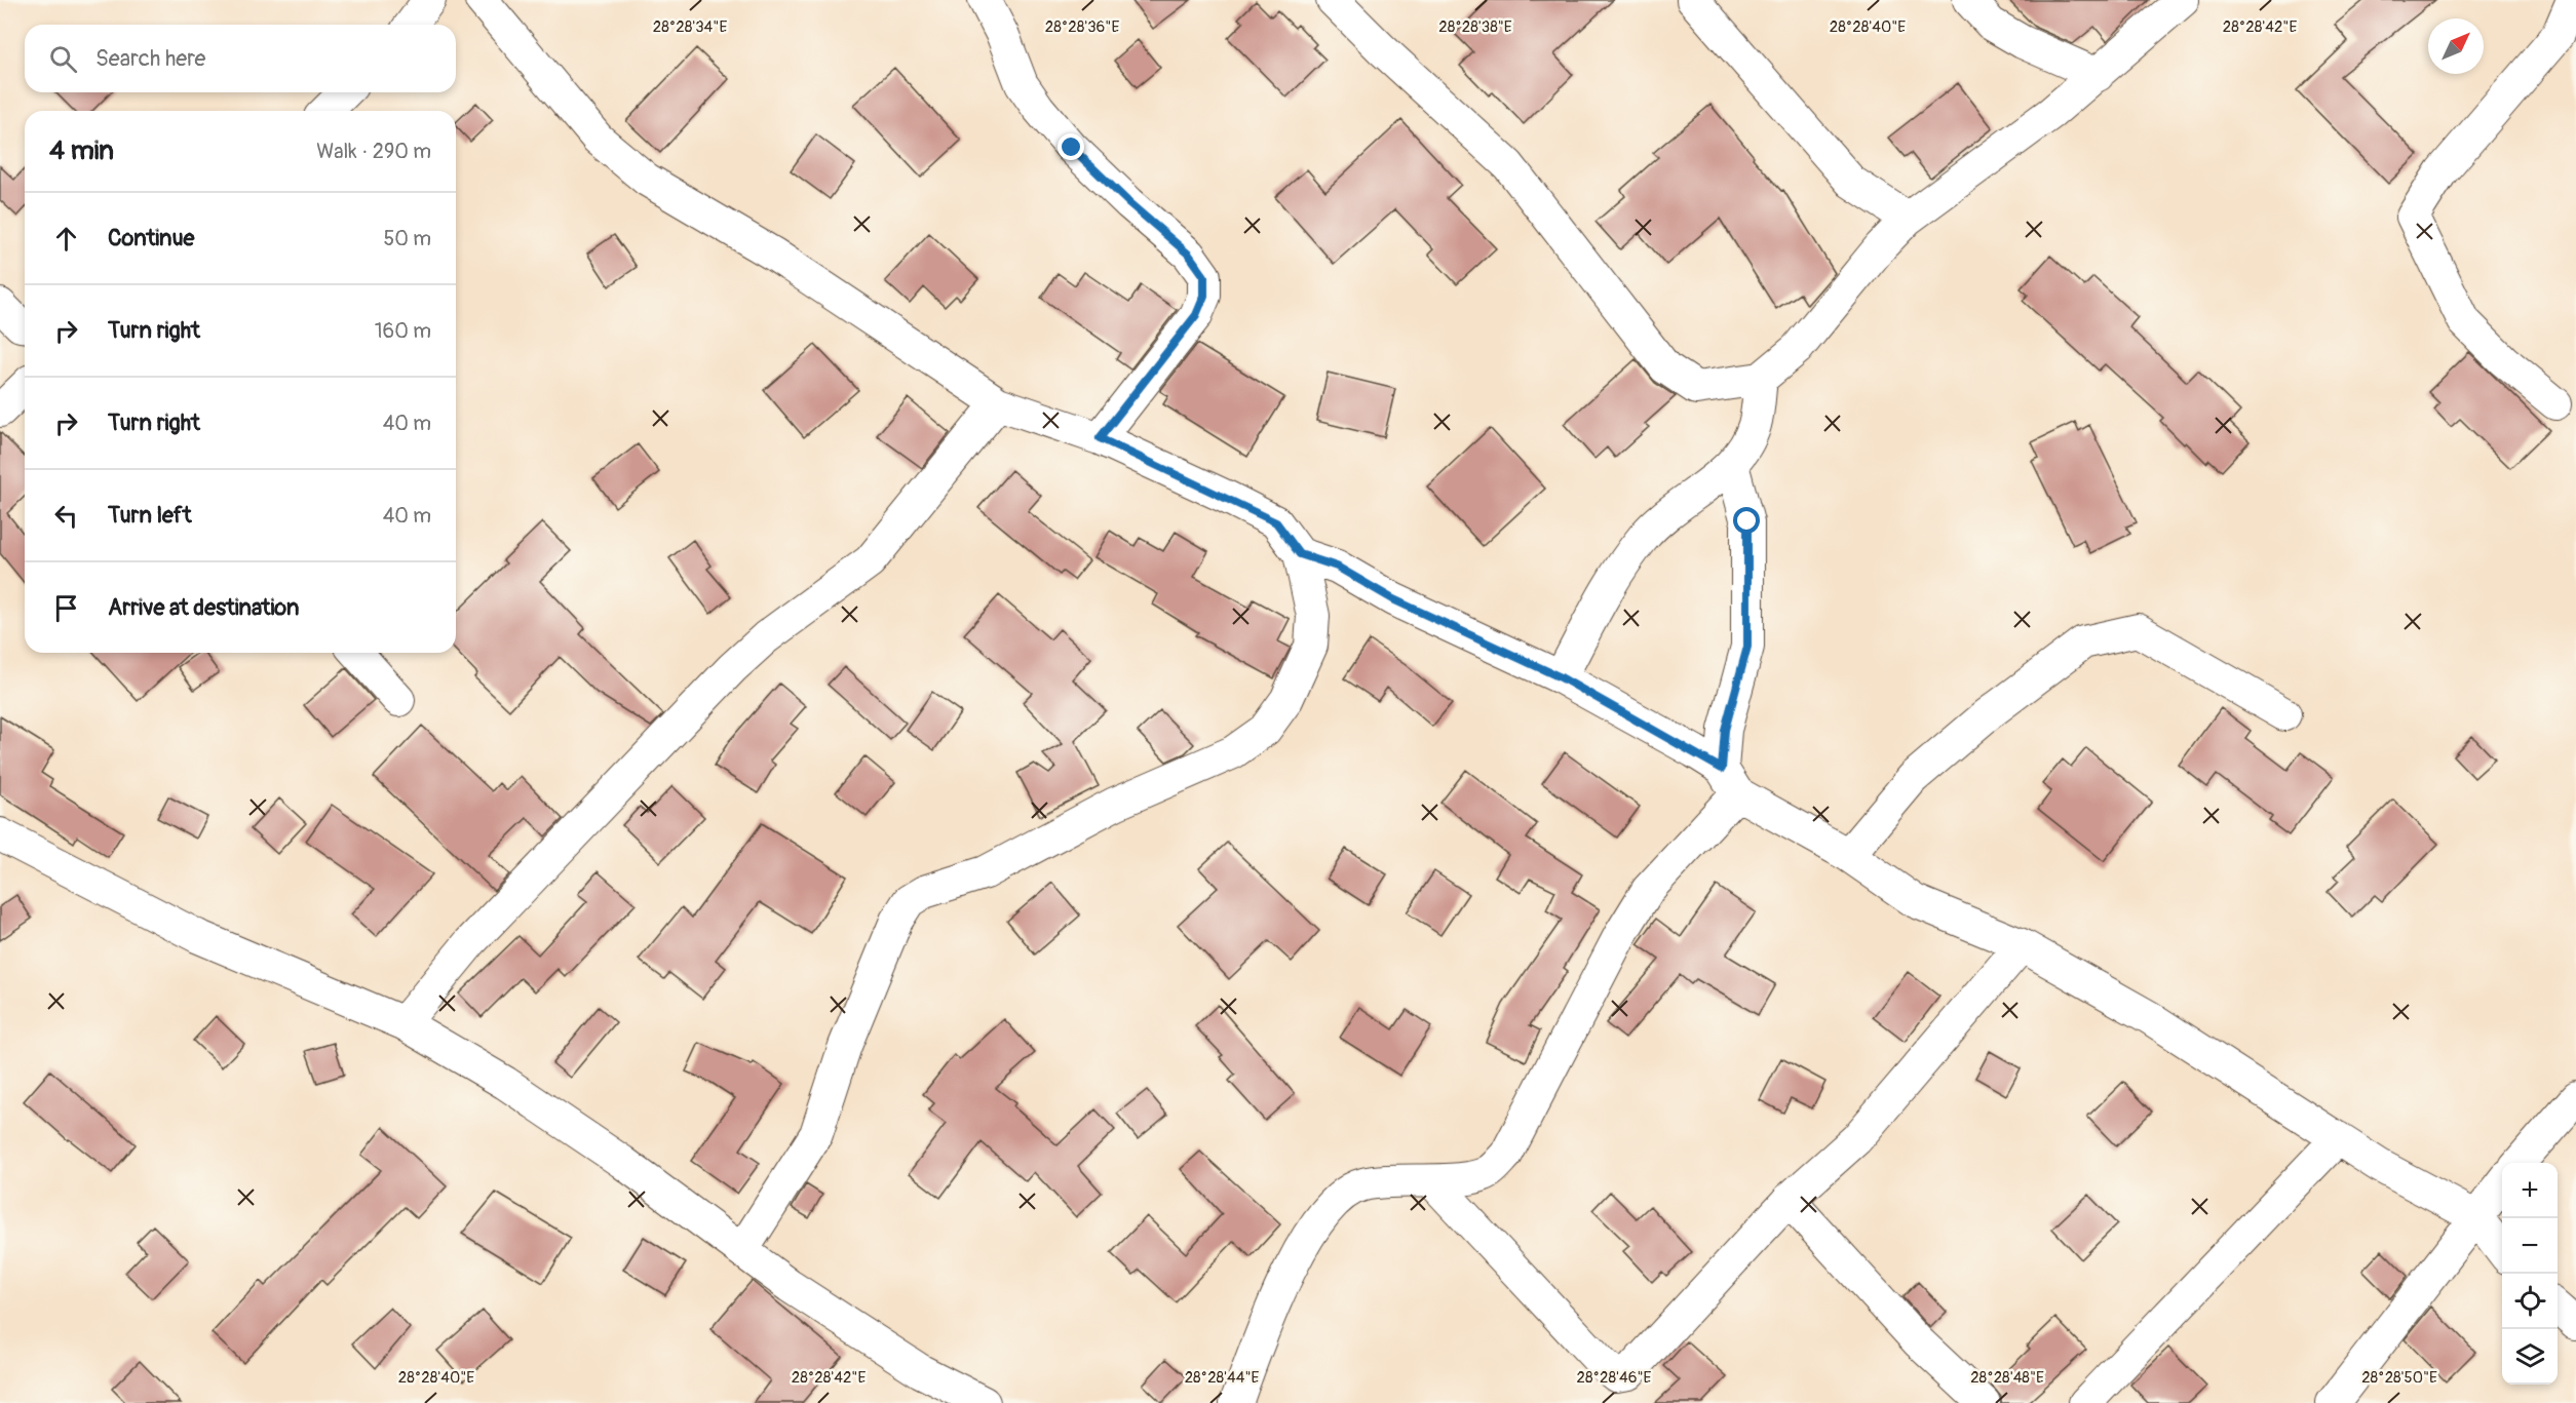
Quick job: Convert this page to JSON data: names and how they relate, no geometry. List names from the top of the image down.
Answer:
{
  "north": "top right",
  "page": {
    "search": "Search here",
    "heading": ["4 min", "Walk · 290 m"],
    "list": [
      ["Continue", "50 m"],
      ["Turn right", "160 m"],
      ["Turn right", "40 m"],
      ["Turn left", "40 m"],
      "Arrive at destination"
    ],
    "map_buttons": ["+", "−"]
  },
  "coordinates": [
    "28°28'34\"E",
    "28°28'36\"E",
    "28°28'38\"E",
    "28°28'40\"E",
    "28°28'42\"E",
    "28°28'44\"E",
    "28°28'46\"E",
    "28°28'48\"E",
    "28°28'50\"E"
  ]
}
